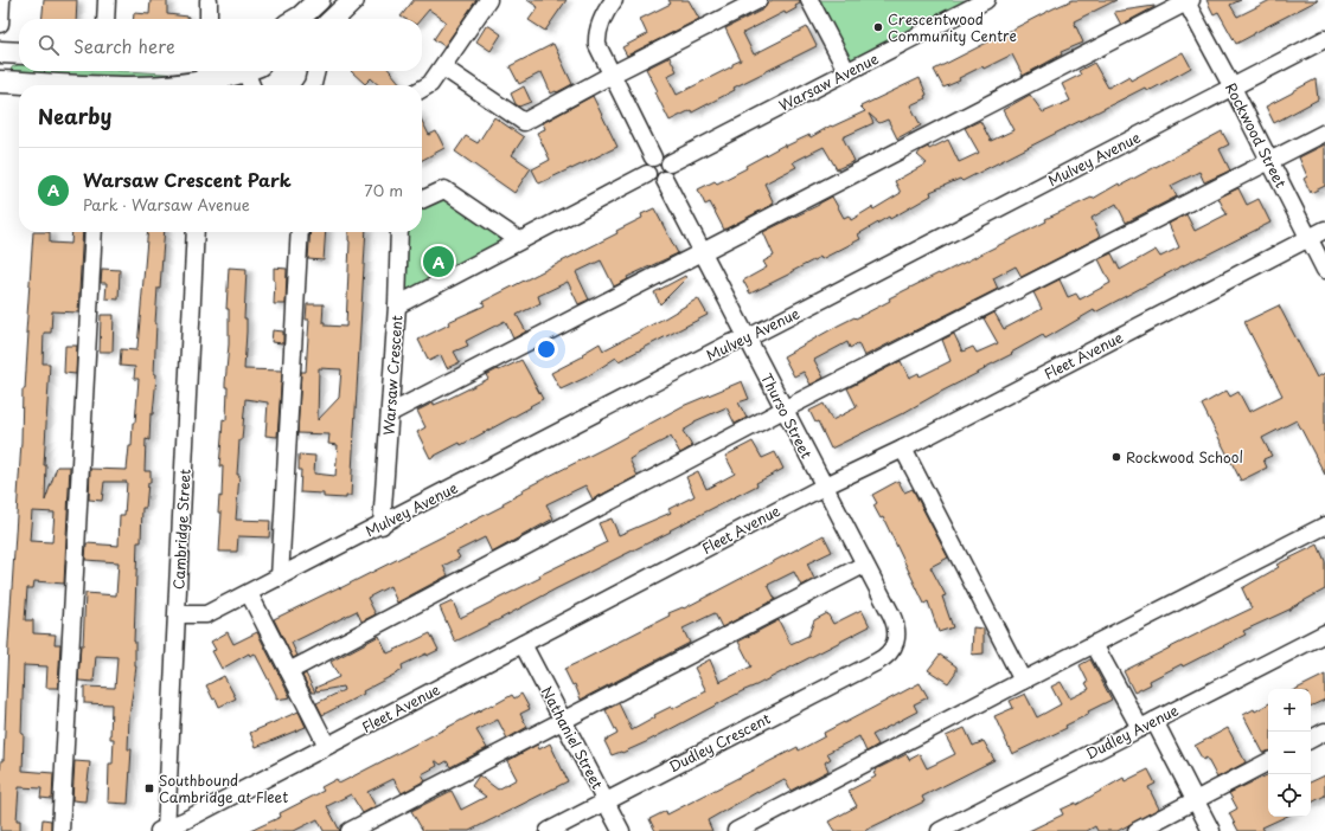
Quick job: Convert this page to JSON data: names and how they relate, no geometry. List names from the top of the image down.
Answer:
{
  "streets": {
    "street": [
      "Warsaw Avenue",
      "Rockwood Street",
      "Mulvey Avenue",
      "Fleet Avenue",
      "Warsaw Crescent",
      "Thurso Street",
      "Cambridge Street",
      "Dudley Avenue",
      "Nathaniel Street",
      "Dudley Crescent"
    ]
  },
  "crossings": [
    ["Warsaw Avenue", "Thurso Street"],
    ["Rockwood Street", "Mulvey Avenue"],
    ["Rockwood Street", "Fleet Avenue"],
    ["Mulvey Avenue", "Warsaw Crescent"],
    ["Mulvey Avenue", "Thurso Street"],
    ["Mulvey Avenue", "Cambridge Street"],
    ["Fleet Avenue", "Thurso Street"],
    ["Fleet Avenue", "Cambridge Street"],
    ["Fleet Avenue", "Nathaniel Street"],
    ["Thurso Street", "Dudley Crescent"],
    ["Nathaniel Street", "Dudley Crescent"]
  ],
  "places": {
    "other": ["Crescentwood Community Centre", "Rockwood School"],
    "transit": ["Southbound Cambridge at Fleet"]
  },
  "page": {
    "search": "Search here",
    "heading": "Nearby",
    "list": [
      {
        "mark": "A",
        "name": "Warsaw Crescent Park",
        "note": "Park · Warsaw Avenue",
        "value": "70 m"
      }
    ],
    "pins": "A",
    "map_buttons": ["+", "−"]
  }
}
